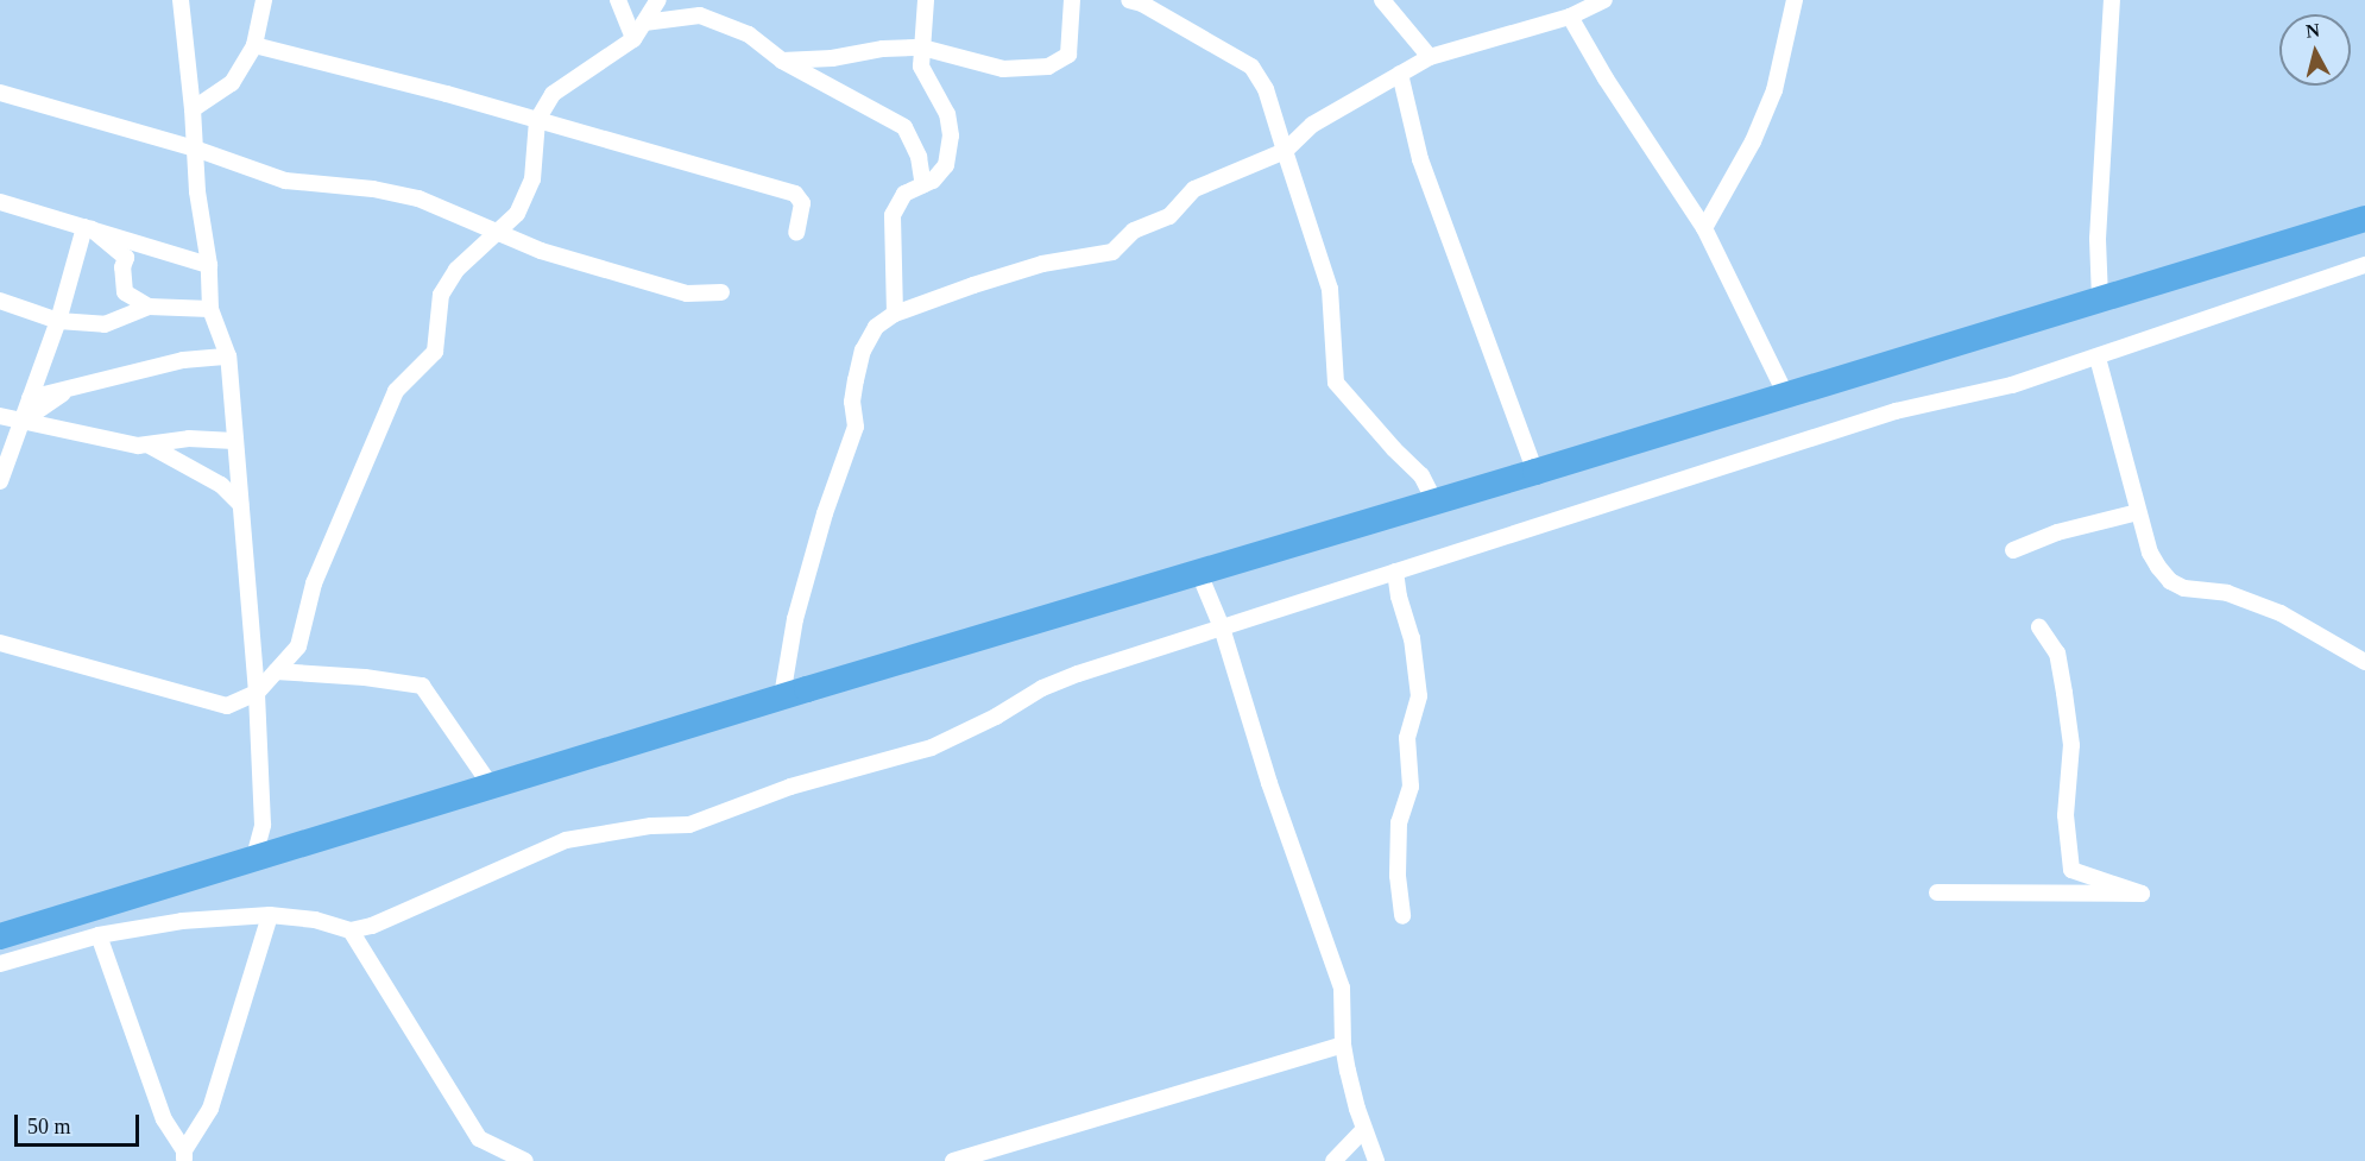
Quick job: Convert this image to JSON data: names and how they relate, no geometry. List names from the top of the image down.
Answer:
{
  "scale_bar": "50 m",
  "north": "top"
}
